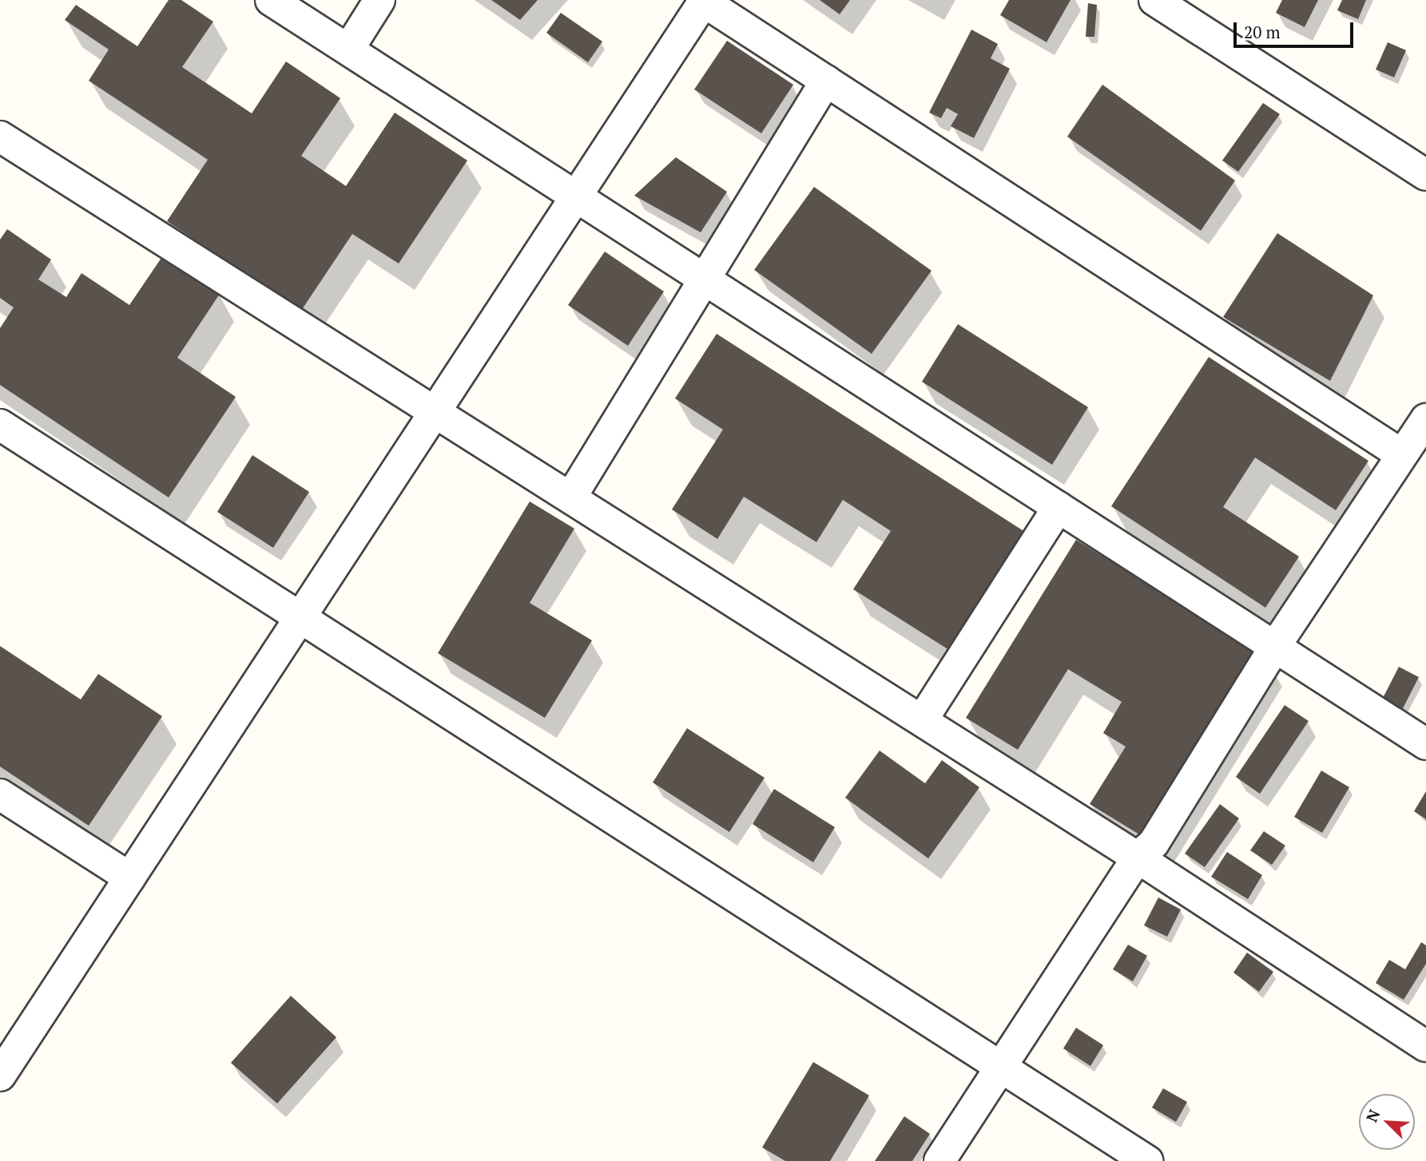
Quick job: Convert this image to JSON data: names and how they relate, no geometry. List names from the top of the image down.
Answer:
{
  "scale_bar": "20 m",
  "north": "top left"
}
